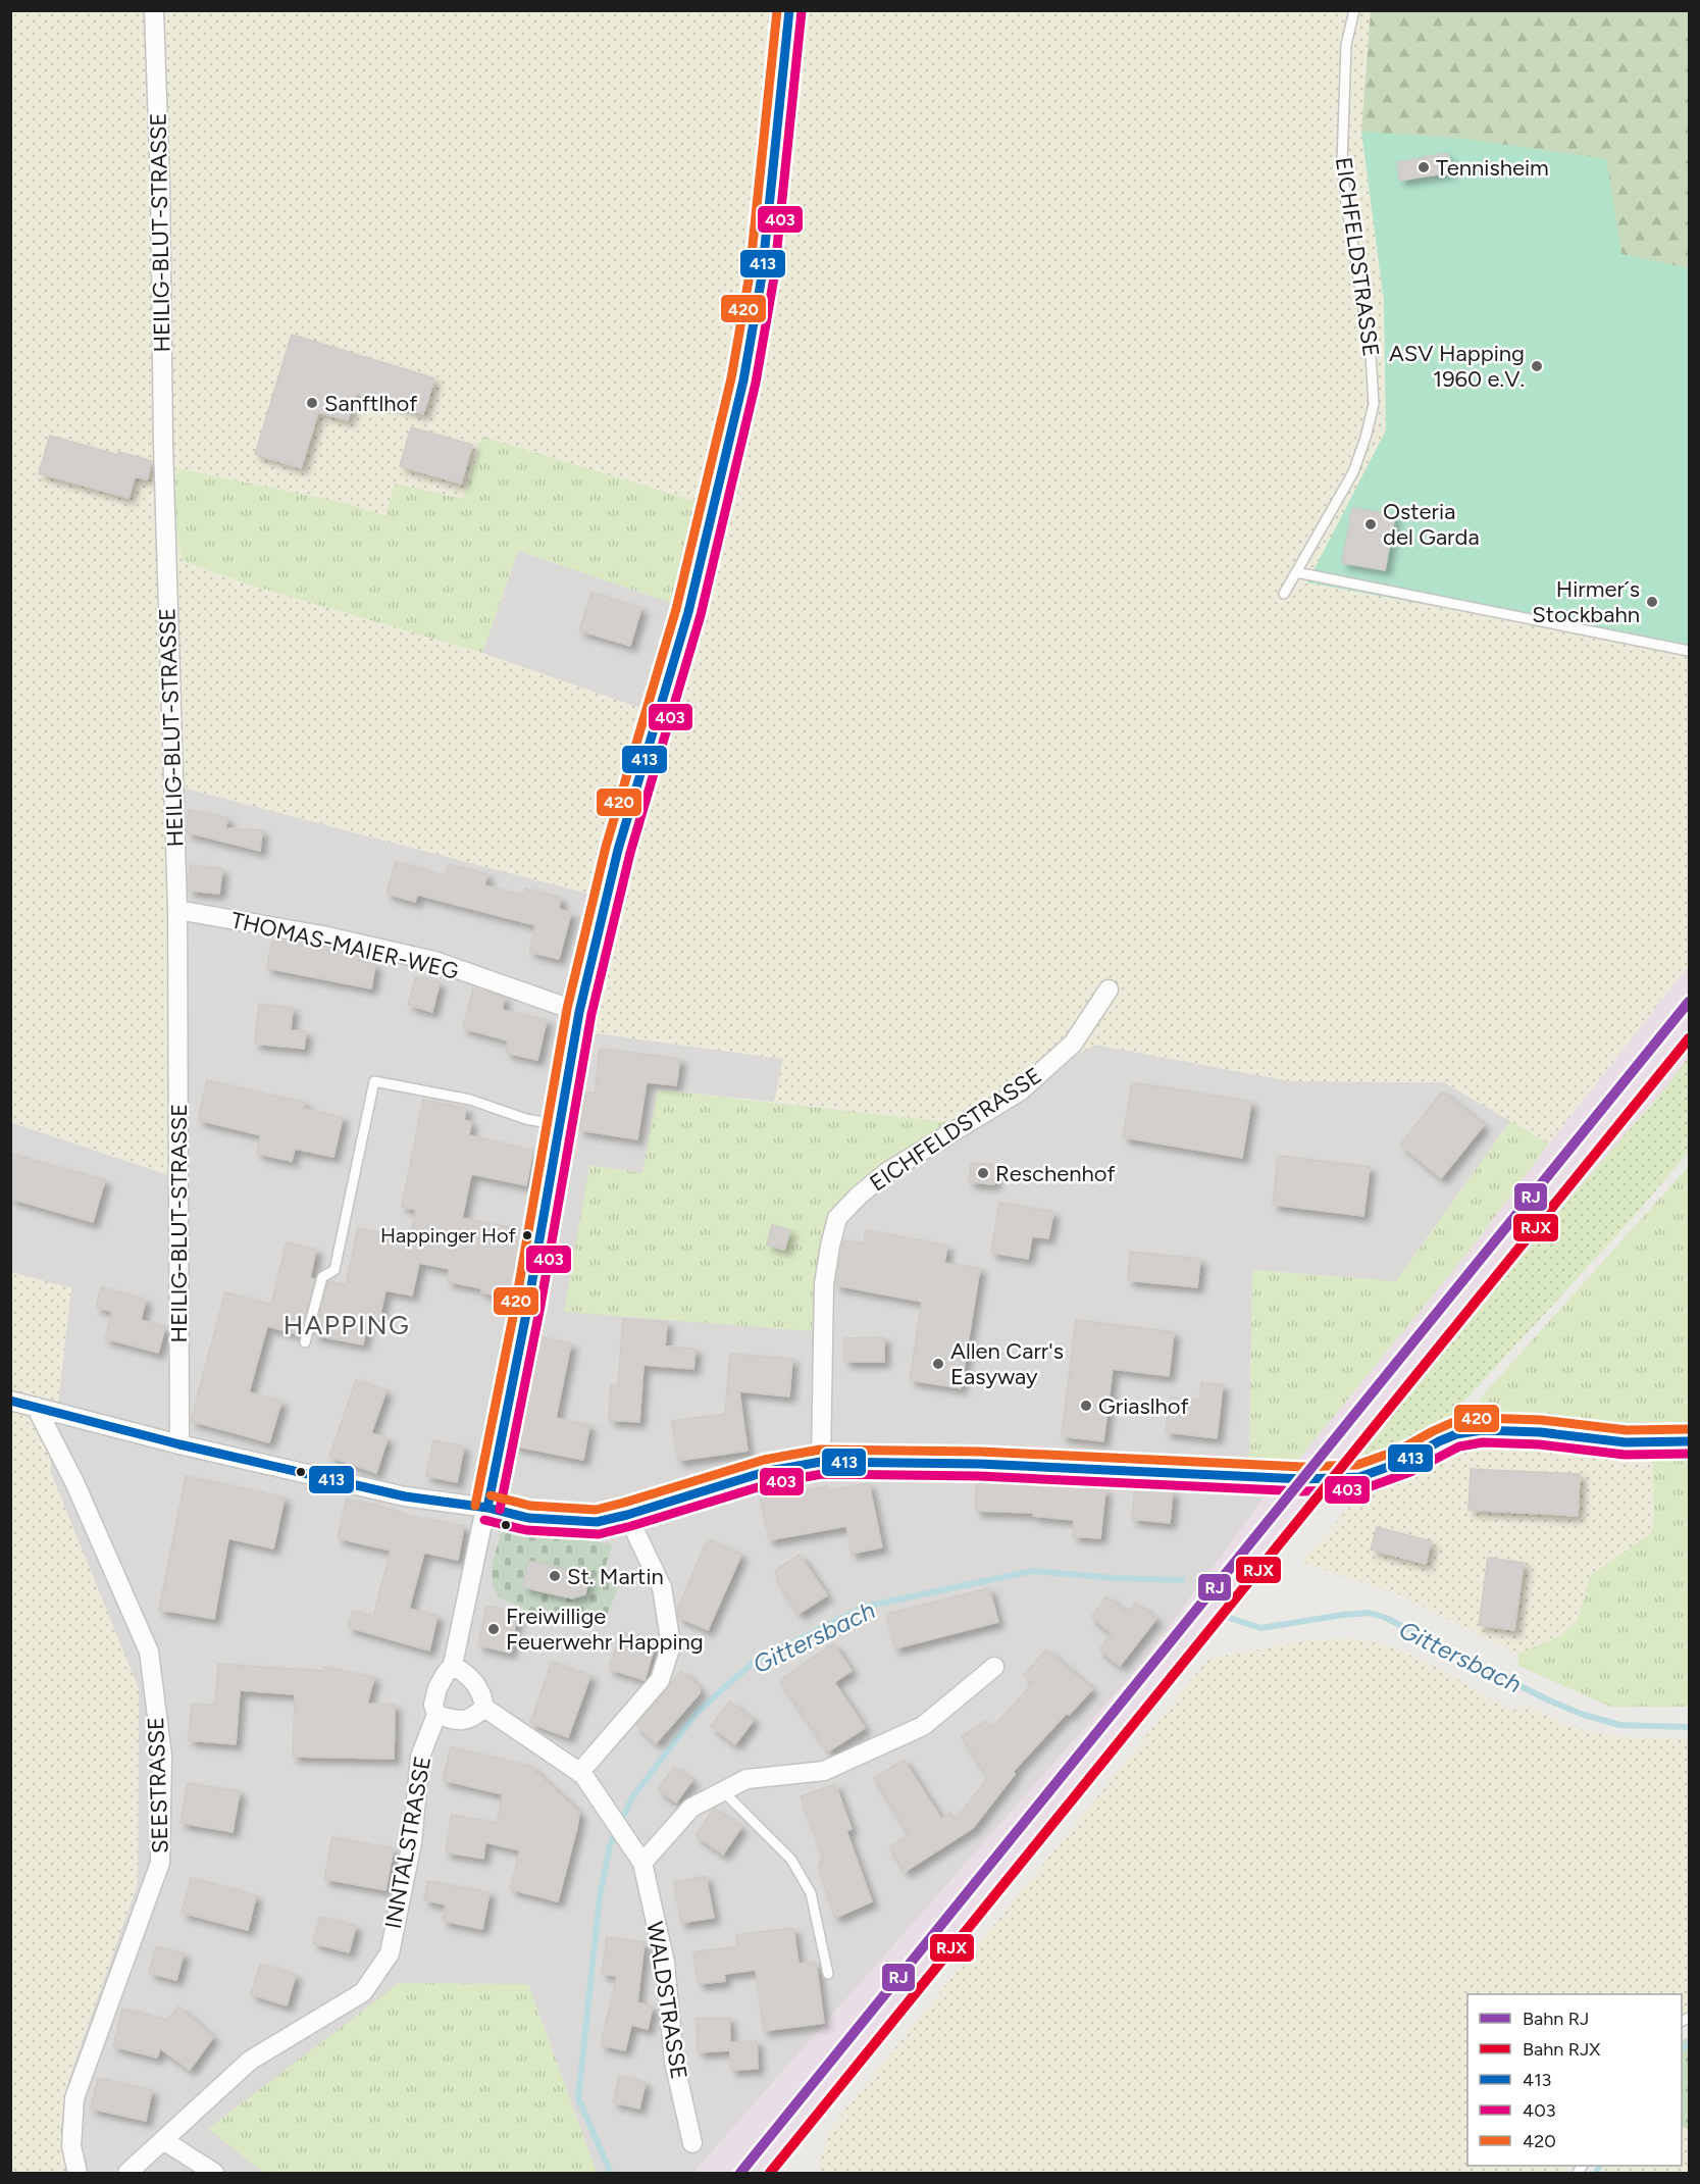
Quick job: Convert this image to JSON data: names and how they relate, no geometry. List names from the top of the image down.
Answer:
{
  "streets": {
    "street": [
      "HEILIG-BLUT-STRASSE",
      "EICHFELDSTRASSE",
      "THOMAS-MAIER-WEG",
      "SEESTRASSE",
      "INNTALSTRASSE",
      "WALDSTRASSE"
    ]
  },
  "crossings": [
    ["HEILIG-BLUT-STRASSE", "THOMAS-MAIER-WEG"],
    ["THOMAS-MAIER-WEG", "INNTALSTRASSE"],
    ["INNTALSTRASSE", "WALDSTRASSE"]
  ],
  "districts": ["HAPPING"],
  "water": ["Gittersbach"],
  "places": [
    "Tennisheim",
    "ASV Happing 1960 e.V.",
    "Sanftlhof",
    "Osteria del Garda",
    "Hirmer´s Stockbahn",
    "Reschenhof",
    "Happinger Hof",
    "Allen Carr's Easyway",
    "Griaslhof",
    "St. Martin",
    "Freiwillige Feuerwehr Happing"
  ],
  "lines": [
    "transit line 413",
    "transit line 420",
    "transit line 403",
    "rail line RJ",
    "rail line RJX"
  ],
  "legend": [
    "Bahn RJ",
    "Bahn RJX",
    "413",
    "403",
    "420"
  ]
}
